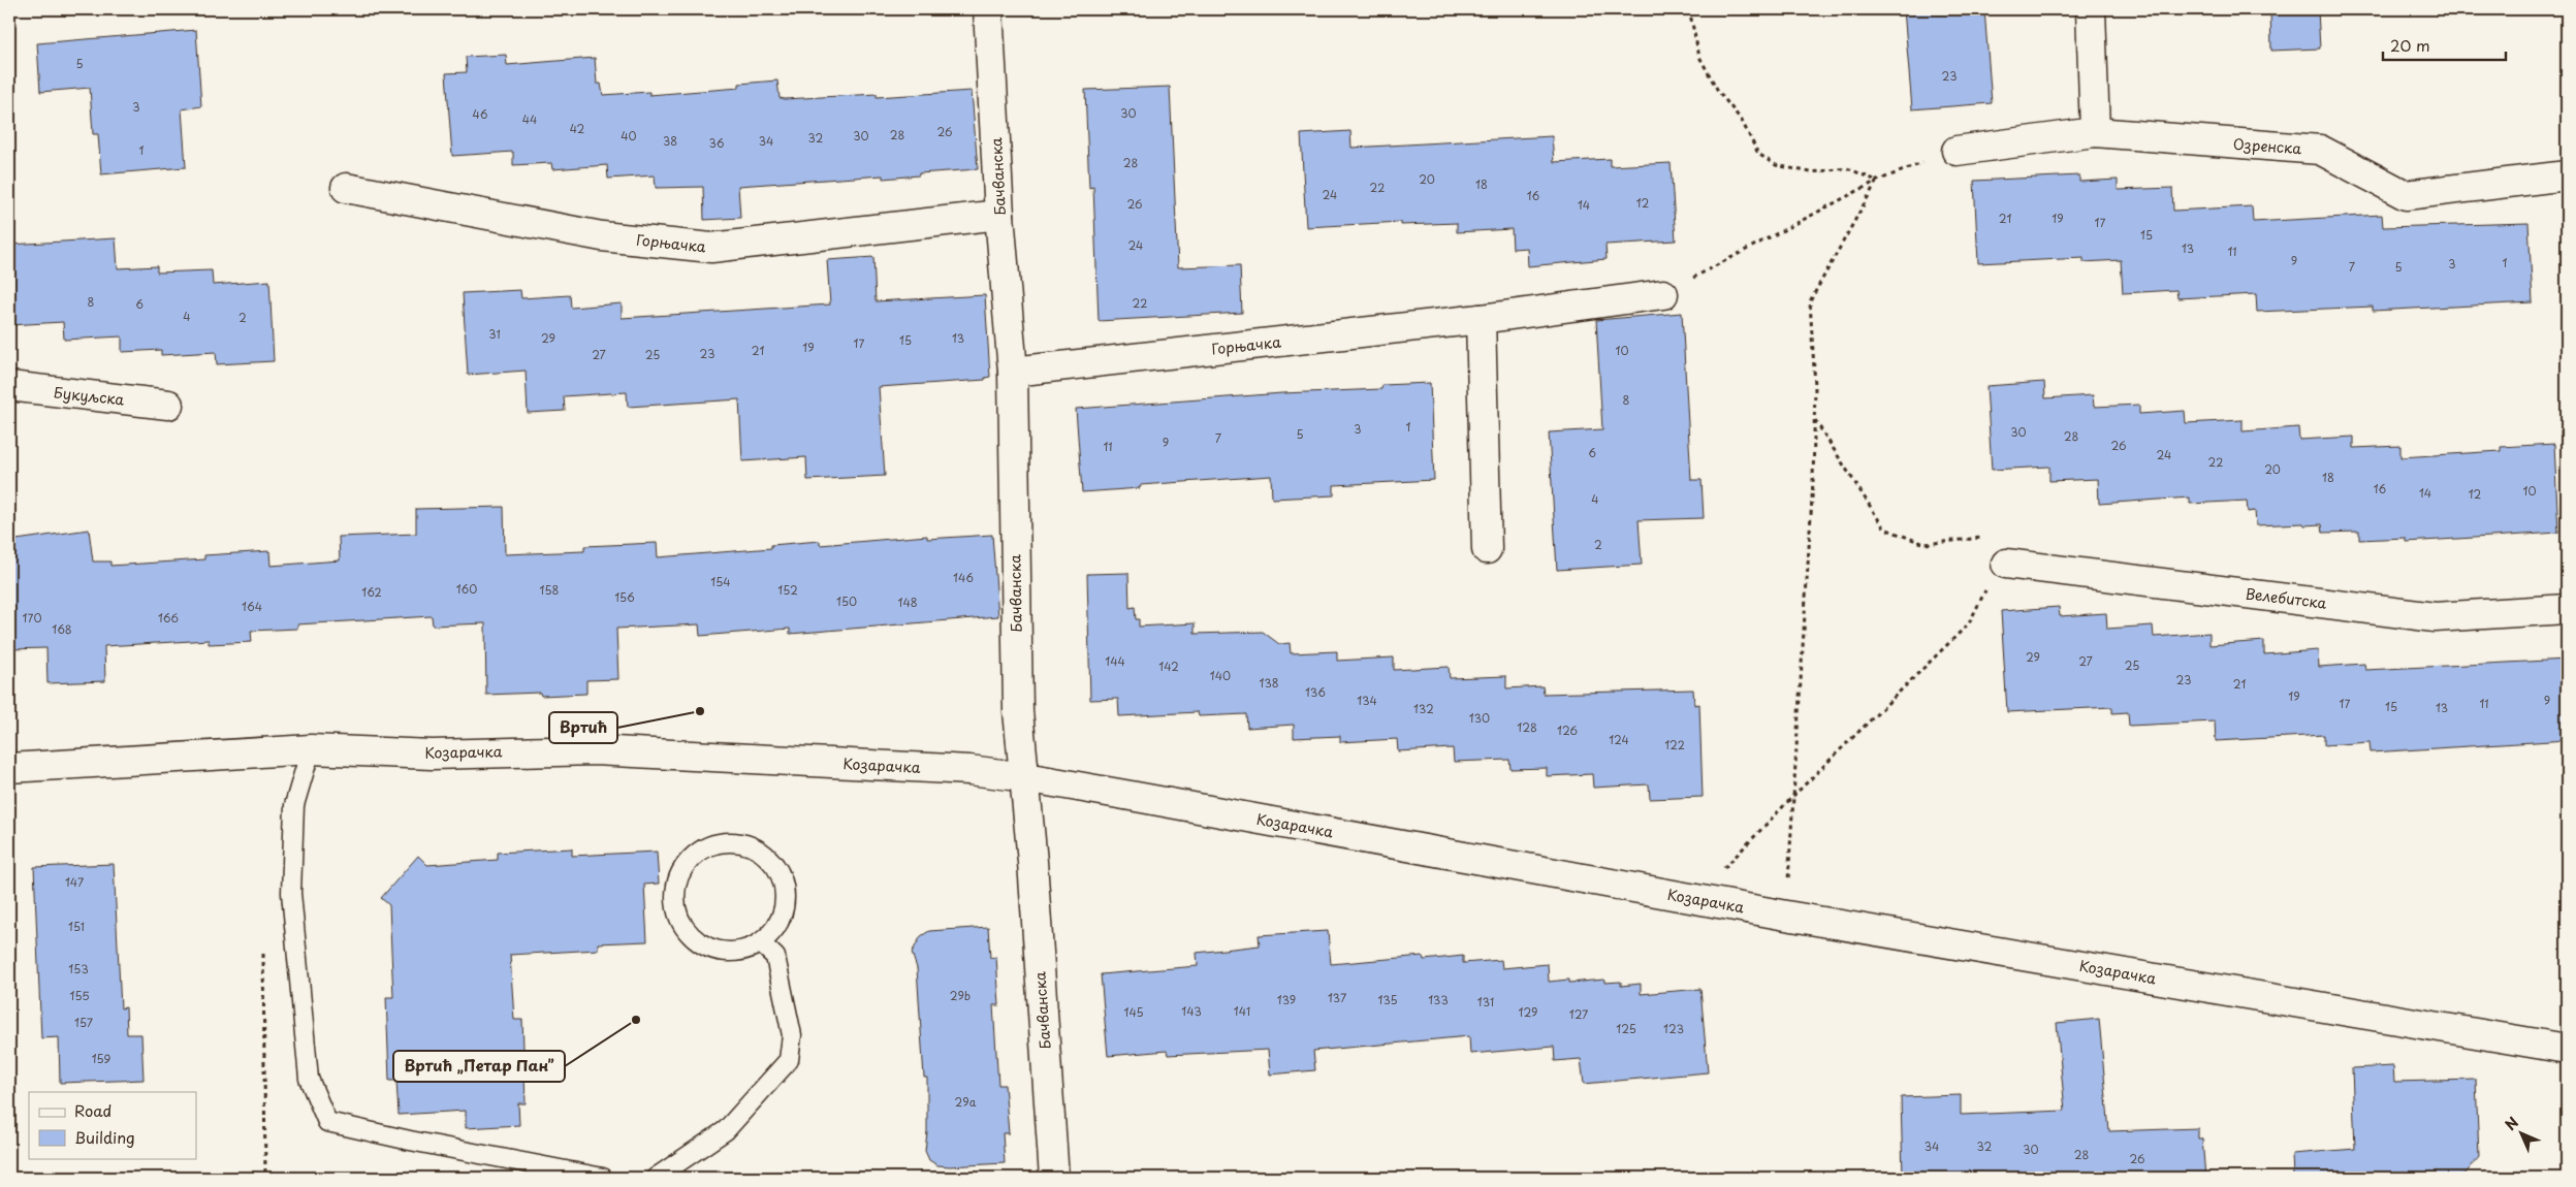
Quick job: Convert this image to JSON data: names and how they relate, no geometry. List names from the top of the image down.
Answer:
{
  "streets": {
    "street": [
      "Озренска",
      "Бачванска",
      "Горњачка",
      "Букуљска",
      "Велебитска",
      "Козарачка"
    ]
  },
  "crossings": [
    ["Бачванска", "Горњачка"],
    ["Бачванска", "Козарачка"]
  ],
  "places": ["Вртић", "Вртић „Петар Пан”"],
  "house_numbers": [
    "5",
    "23",
    "3",
    "30",
    "46",
    "44",
    "42",
    "26",
    "28",
    "40",
    "30",
    "32",
    "38",
    "34",
    "36",
    "1",
    "28",
    "20",
    "18",
    "22",
    "24",
    "16",
    "12",
    "26",
    "14",
    "21",
    "19",
    "17",
    "15",
    "24",
    "13",
    "11",
    "9",
    "1",
    "3",
    "7",
    "5",
    "8",
    "22",
    "6",
    "4",
    "2",
    "31",
    "29",
    "13",
    "15",
    "17",
    "19",
    "21",
    "10",
    "23",
    "27",
    "25",
    "8",
    "1",
    "3",
    "30",
    "5",
    "28",
    "7",
    "9",
    "26",
    "11",
    "6",
    "24",
    "22",
    "20",
    "18",
    "16",
    "10",
    "14",
    "12",
    "4",
    "2",
    "146",
    "154",
    "160",
    "158",
    "152",
    "162",
    "156",
    "150",
    "148",
    "164",
    "170",
    "166",
    "168",
    "29",
    "144",
    "27",
    "25",
    "142",
    "140",
    "23",
    "138",
    "21",
    "136",
    "19",
    "134",
    "9",
    "17",
    "11",
    "15",
    "13",
    "132",
    "130",
    "128",
    "126",
    "124",
    "122",
    "147",
    "151",
    "153",
    "155",
    "29b",
    "137",
    "139",
    "135",
    "133",
    "131",
    "143",
    "141",
    "145",
    "129",
    "127",
    "157",
    "125",
    "123",
    "159",
    "29a",
    "34",
    "32",
    "30",
    "28",
    "26"
  ],
  "legend": ["Road", "Building"],
  "scale_bar": "20 m",
  "north": "top left"
}
